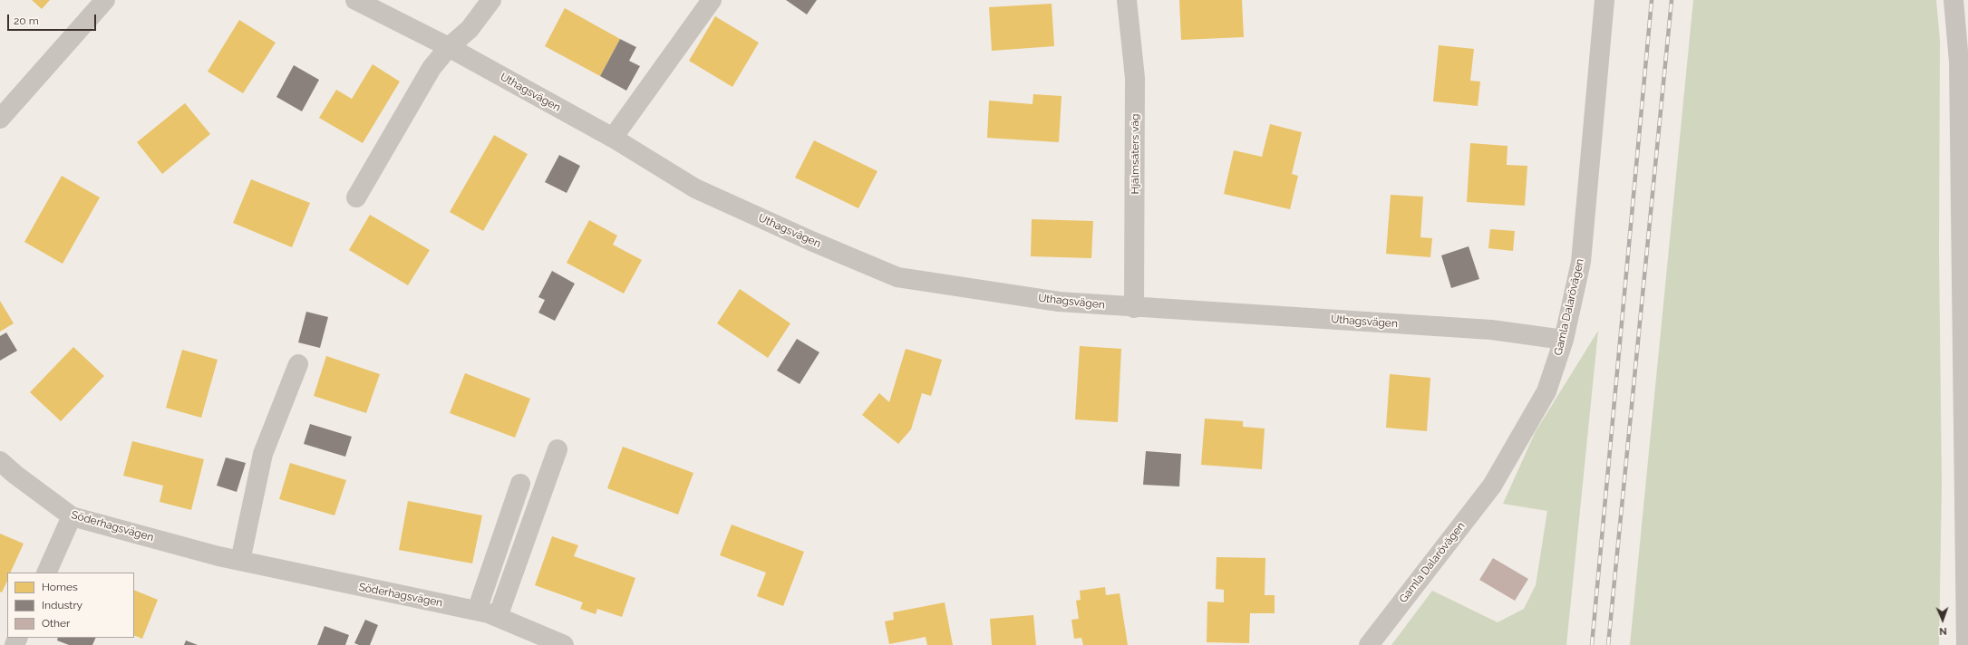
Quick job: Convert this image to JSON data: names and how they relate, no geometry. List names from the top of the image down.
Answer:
{
  "streets": {
    "street": [
      "Uthagsvägen",
      "Hjälmsäters väg",
      "Gamla Dalarövägen",
      "Söderhagsvägen"
    ]
  },
  "crossings": [
    ["Uthagsvägen", "Hjälmsäters väg"],
    ["Uthagsvägen", "Gamla Dalarövägen"]
  ],
  "legend": ["Homes", "Industry", "Other"],
  "scale_bar": "20 m",
  "north": "bottom"
}
